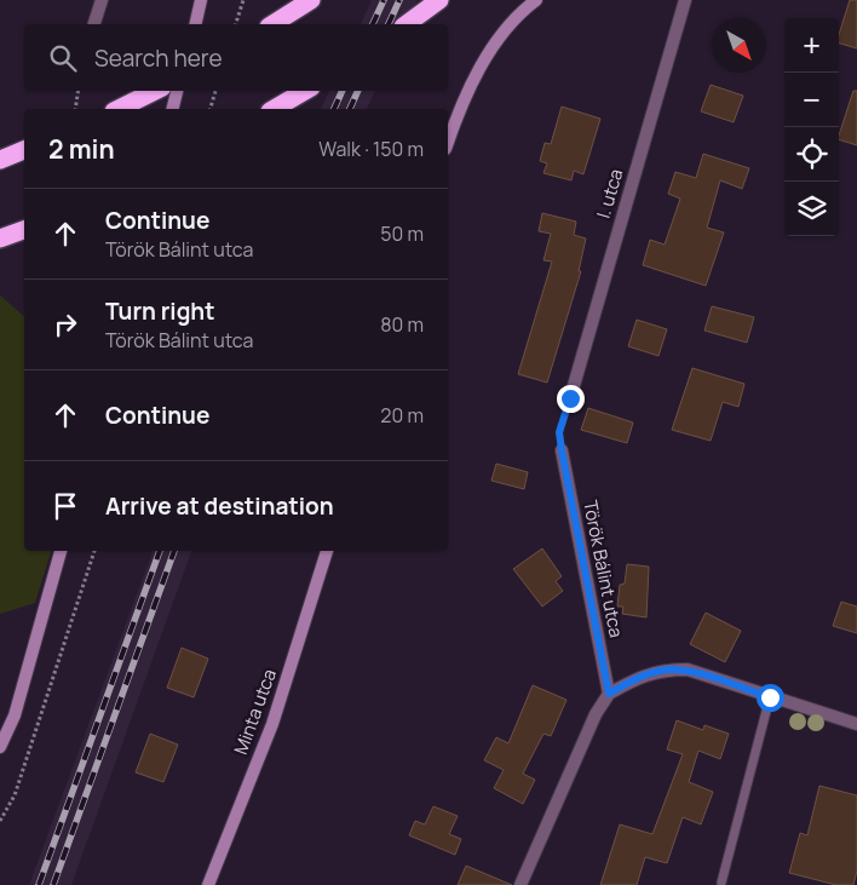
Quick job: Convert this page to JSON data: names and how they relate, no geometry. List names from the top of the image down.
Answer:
{
  "streets": {
    "street": ["I. utca", "Török Bálint utca", "Minta utca"]
  },
  "north": "bottom right",
  "page": {
    "map_buttons": ["+", "−"],
    "search": "Search here",
    "heading": ["2 min", "Walk · 150 m"],
    "list": [
      ["Continue", "Török Bálint utca", "50 m"],
      ["Turn right", "Török Bálint utca", "80 m"],
      ["Continue", "20 m"],
      "Arrive at destination"
    ]
  }
}
